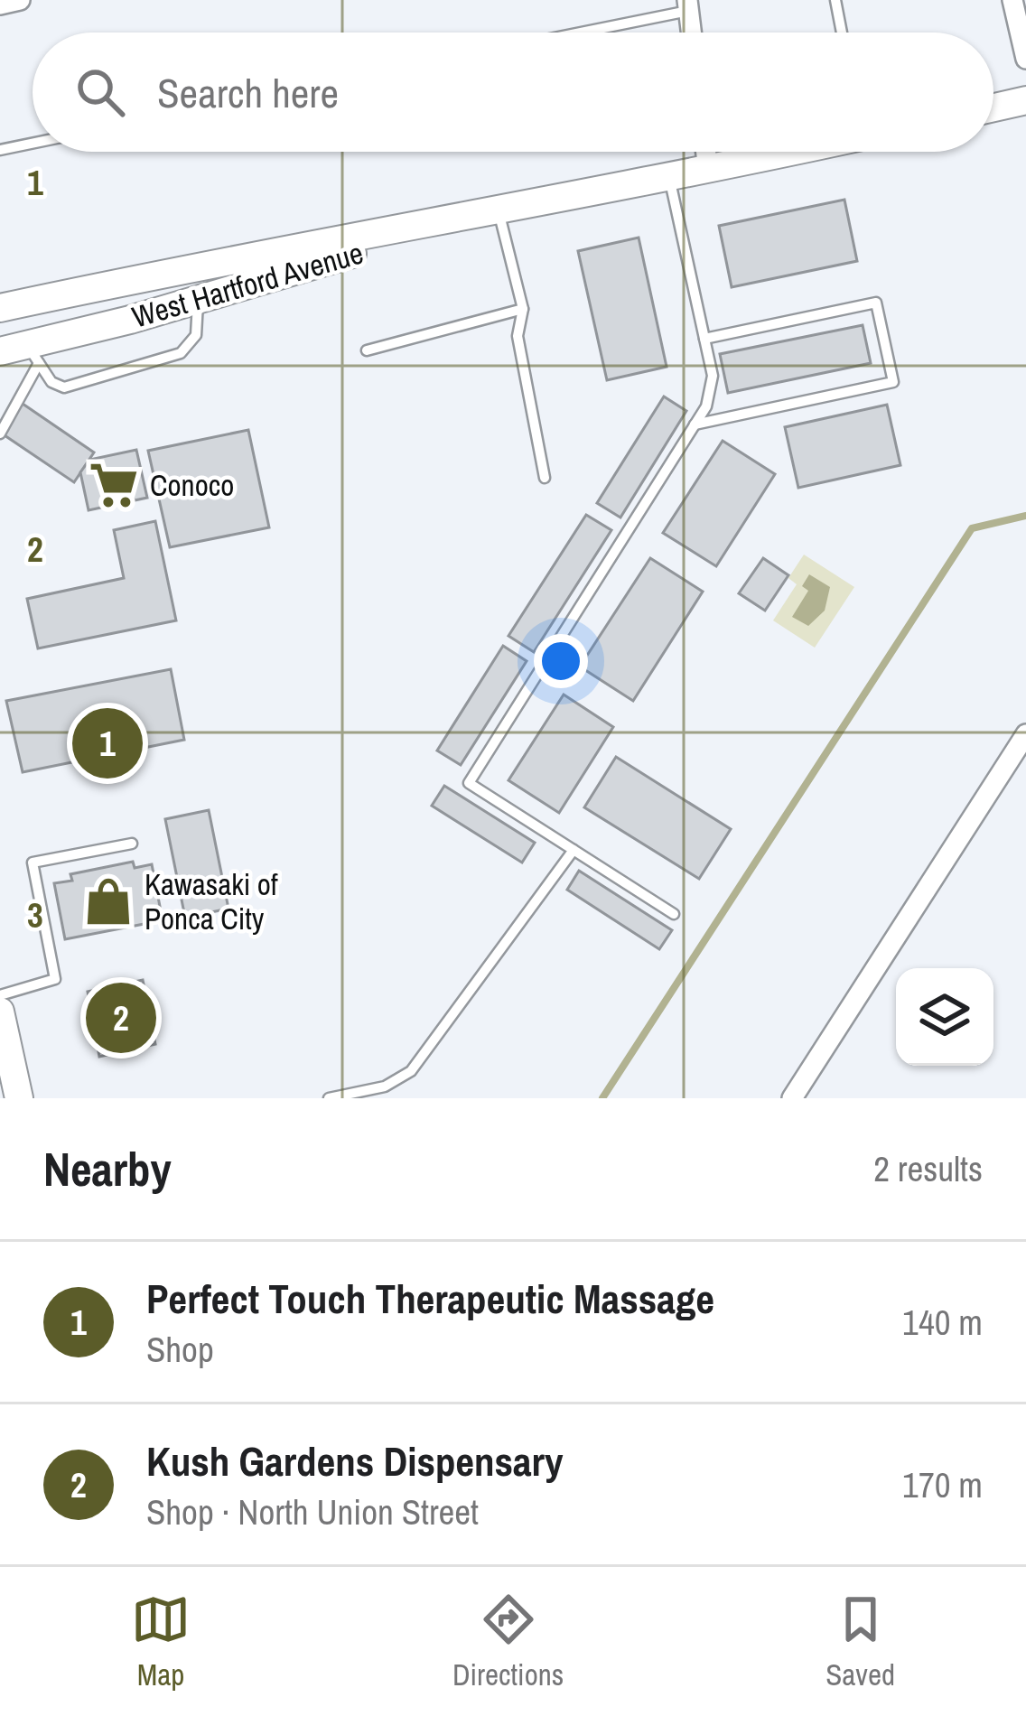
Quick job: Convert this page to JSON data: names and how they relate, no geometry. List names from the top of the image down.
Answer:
{
  "streets": {
    "main road": ["West Hartford Avenue"]
  },
  "places": {
    "supermarket": ["Conoco"],
    "shop": ["Kawasaki of Ponca City"]
  },
  "page": {
    "search": "Search here",
    "pins": ["1", "2"],
    "heading": ["Nearby", "2 results"],
    "list": [
      {
        "mark": "1",
        "name": "Perfect Touch Therapeutic Massage",
        "note": "Shop",
        "value": "140 m"
      },
      {
        "mark": "2",
        "name": "Kush Gardens Dispensary",
        "note": "Shop · North Union Street",
        "value": "170 m"
      }
    ],
    "nav": ["Map", "Directions", "Saved"]
  },
  "grid": {
    "rows": ["1", "2", "3"]
  }
}
